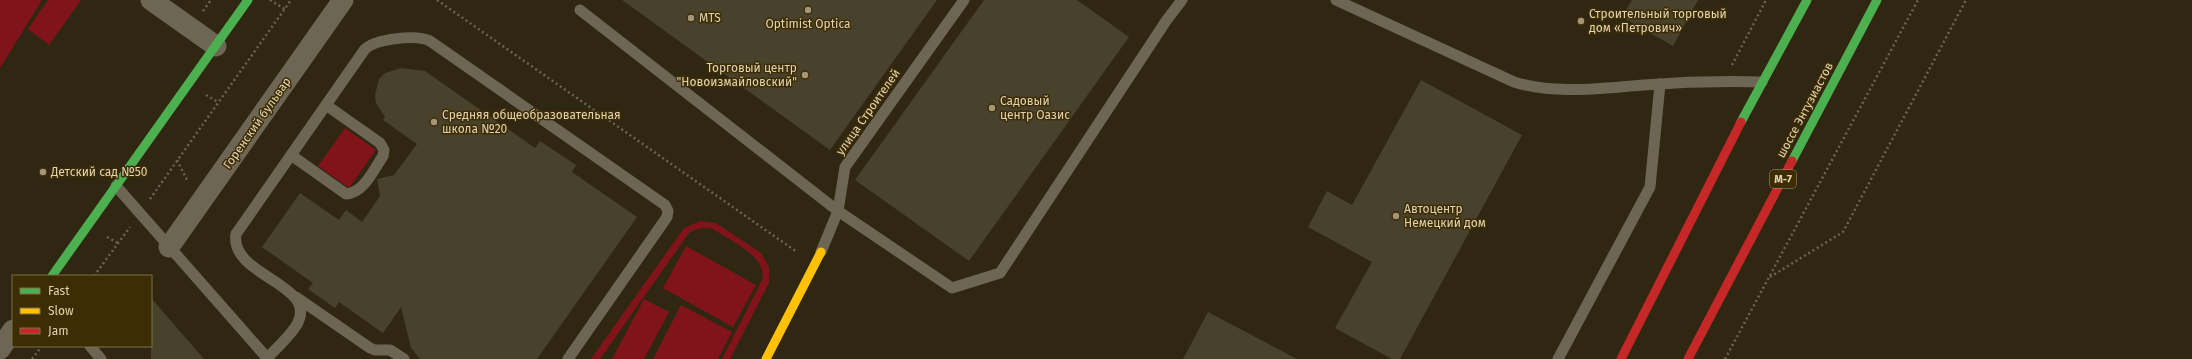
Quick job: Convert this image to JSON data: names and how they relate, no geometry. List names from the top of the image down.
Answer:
{
  "streets": {
    "main road": ["шоссе Энтузиастов", "улица Строителей", "М-7"],
    "street": ["Горенский бульвар"]
  },
  "places": [
    "Optimist Optica",
    "MTS",
    "Строительный торговый дом «Петрович»",
    "Торговый центр \"Новоизмайловский\"",
    "Садовый центр Оазис",
    "Средняя общеобразовательная школа №20",
    "Детский сад №50",
    "Автоцентр Немецкий дом"
  ],
  "legend": ["Fast", "Slow", "Jam"]
}
